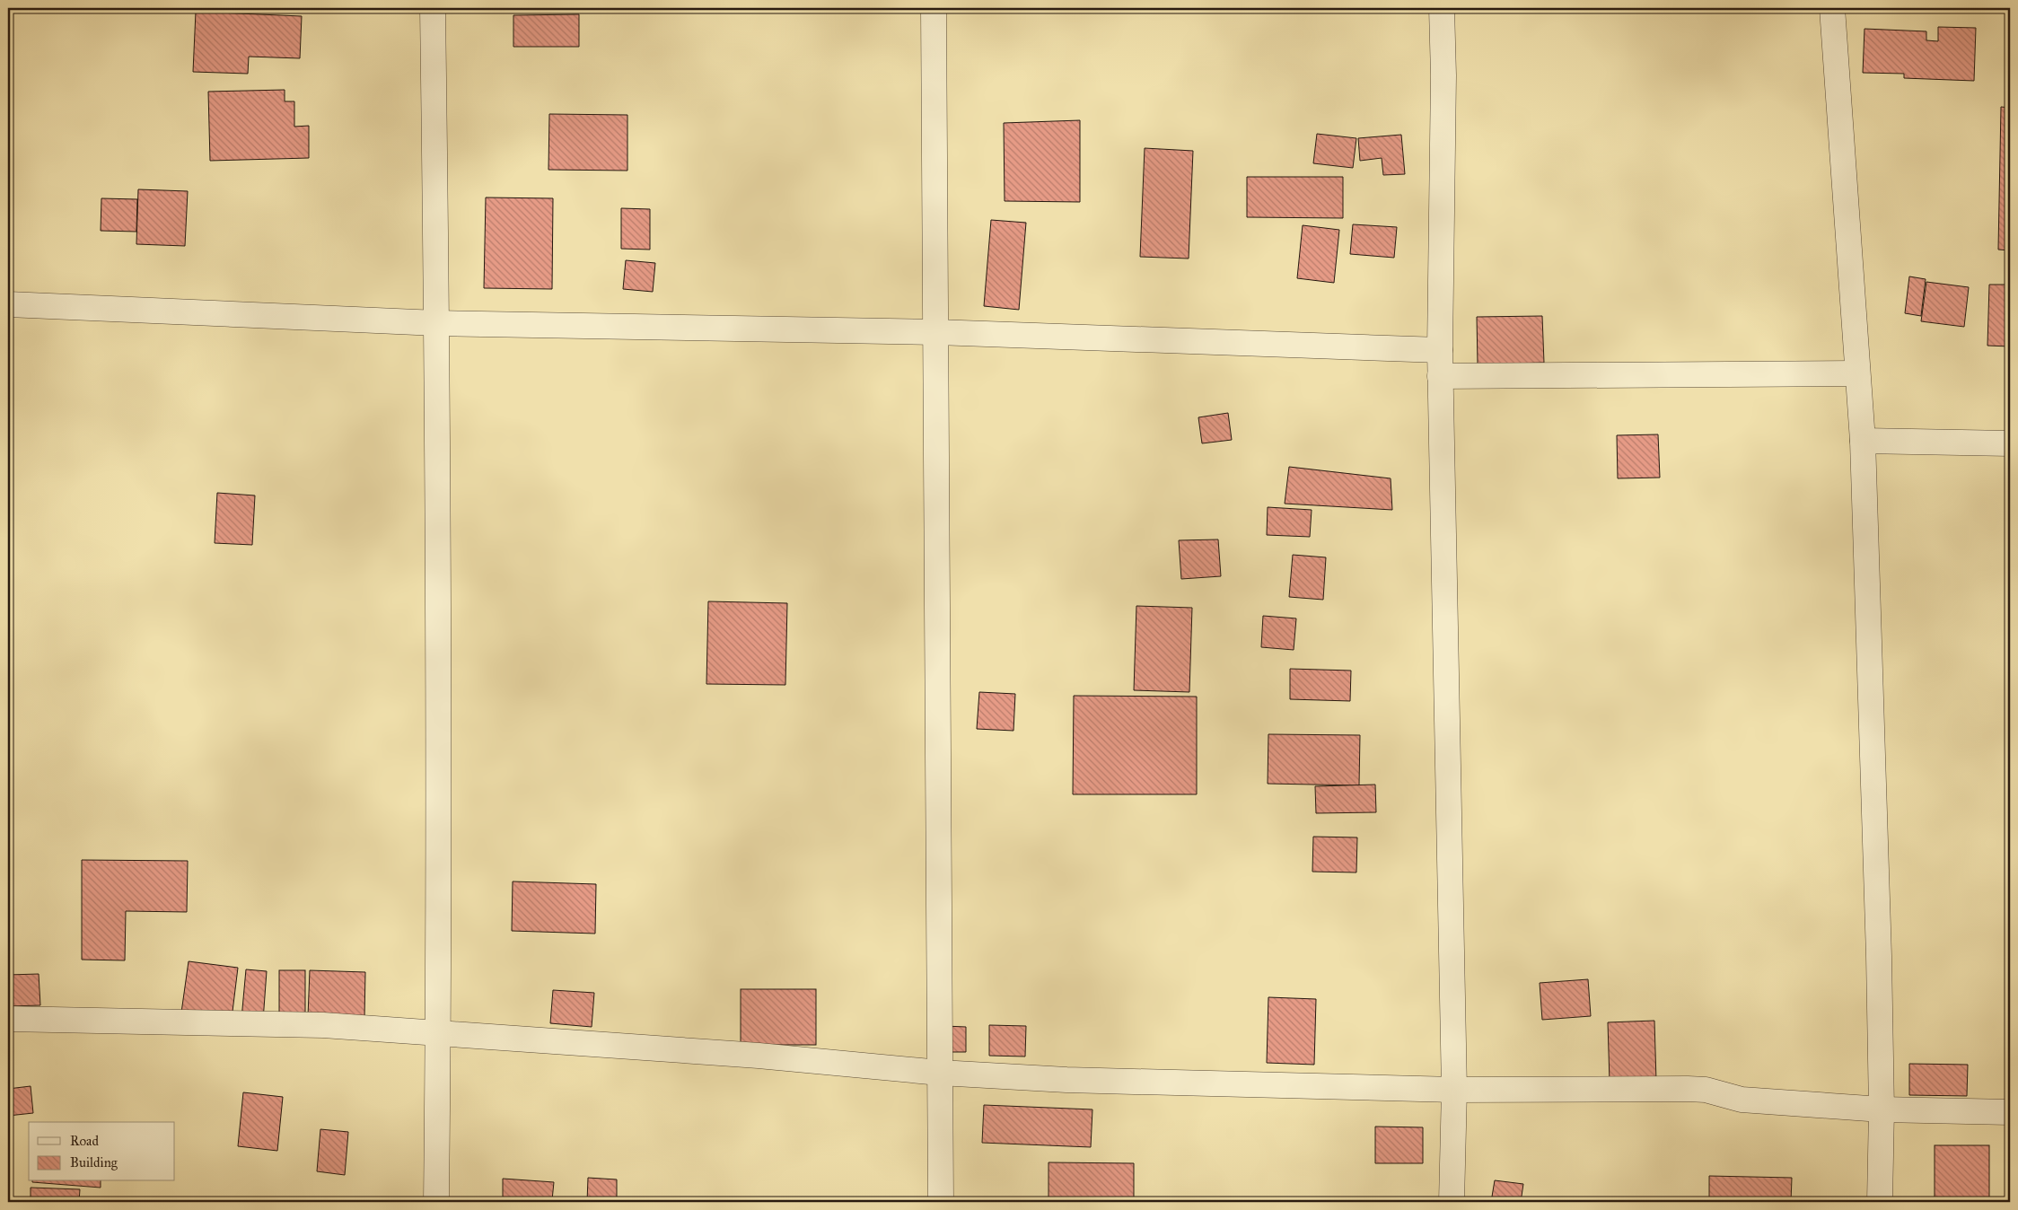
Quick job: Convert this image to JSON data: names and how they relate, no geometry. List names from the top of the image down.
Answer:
{
  "legend": ["Road", "Building"]
}
